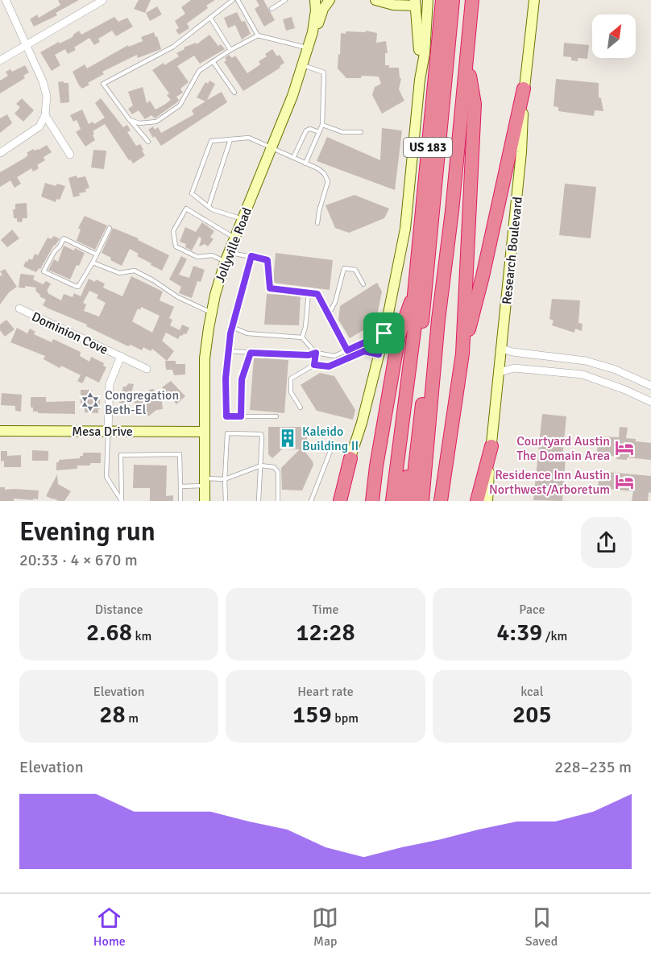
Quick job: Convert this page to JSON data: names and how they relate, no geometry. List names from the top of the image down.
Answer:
{
  "streets": {
    "highway": ["US 183"],
    "main road": ["Jollyville Road", "Research Boulevard", "Mesa Drive"],
    "street": ["Dominion Cove"]
  },
  "crossings": [
    ["Jollyville Road", "Mesa Drive"],
    ["Dominion Cove", "Mesa Drive"]
  ],
  "places": {
    "synagogue": ["Congregation Beth-El"],
    "building": ["Kaleido Building II"],
    "hotel": ["Courtyard Austin The Domain Area", "Residence Inn Austin Northwest/Arboretum"]
  },
  "north": "top right",
  "page": {
    "heading": ["Evening run", "20:33 · 4 × 670 m"],
    "stats": [
      ["Distance", "2.68 km"],
      ["Time", "12:28"],
      ["Pace", "4:39 /km"],
      ["Elevation", "28 m"],
      ["Heart rate", "159 bpm"],
      ["kcal", "205"]
    ],
    "chart": ["Elevation", "228–235 m"],
    "tabs": ["Home", "Map", "Saved"]
  }
}
